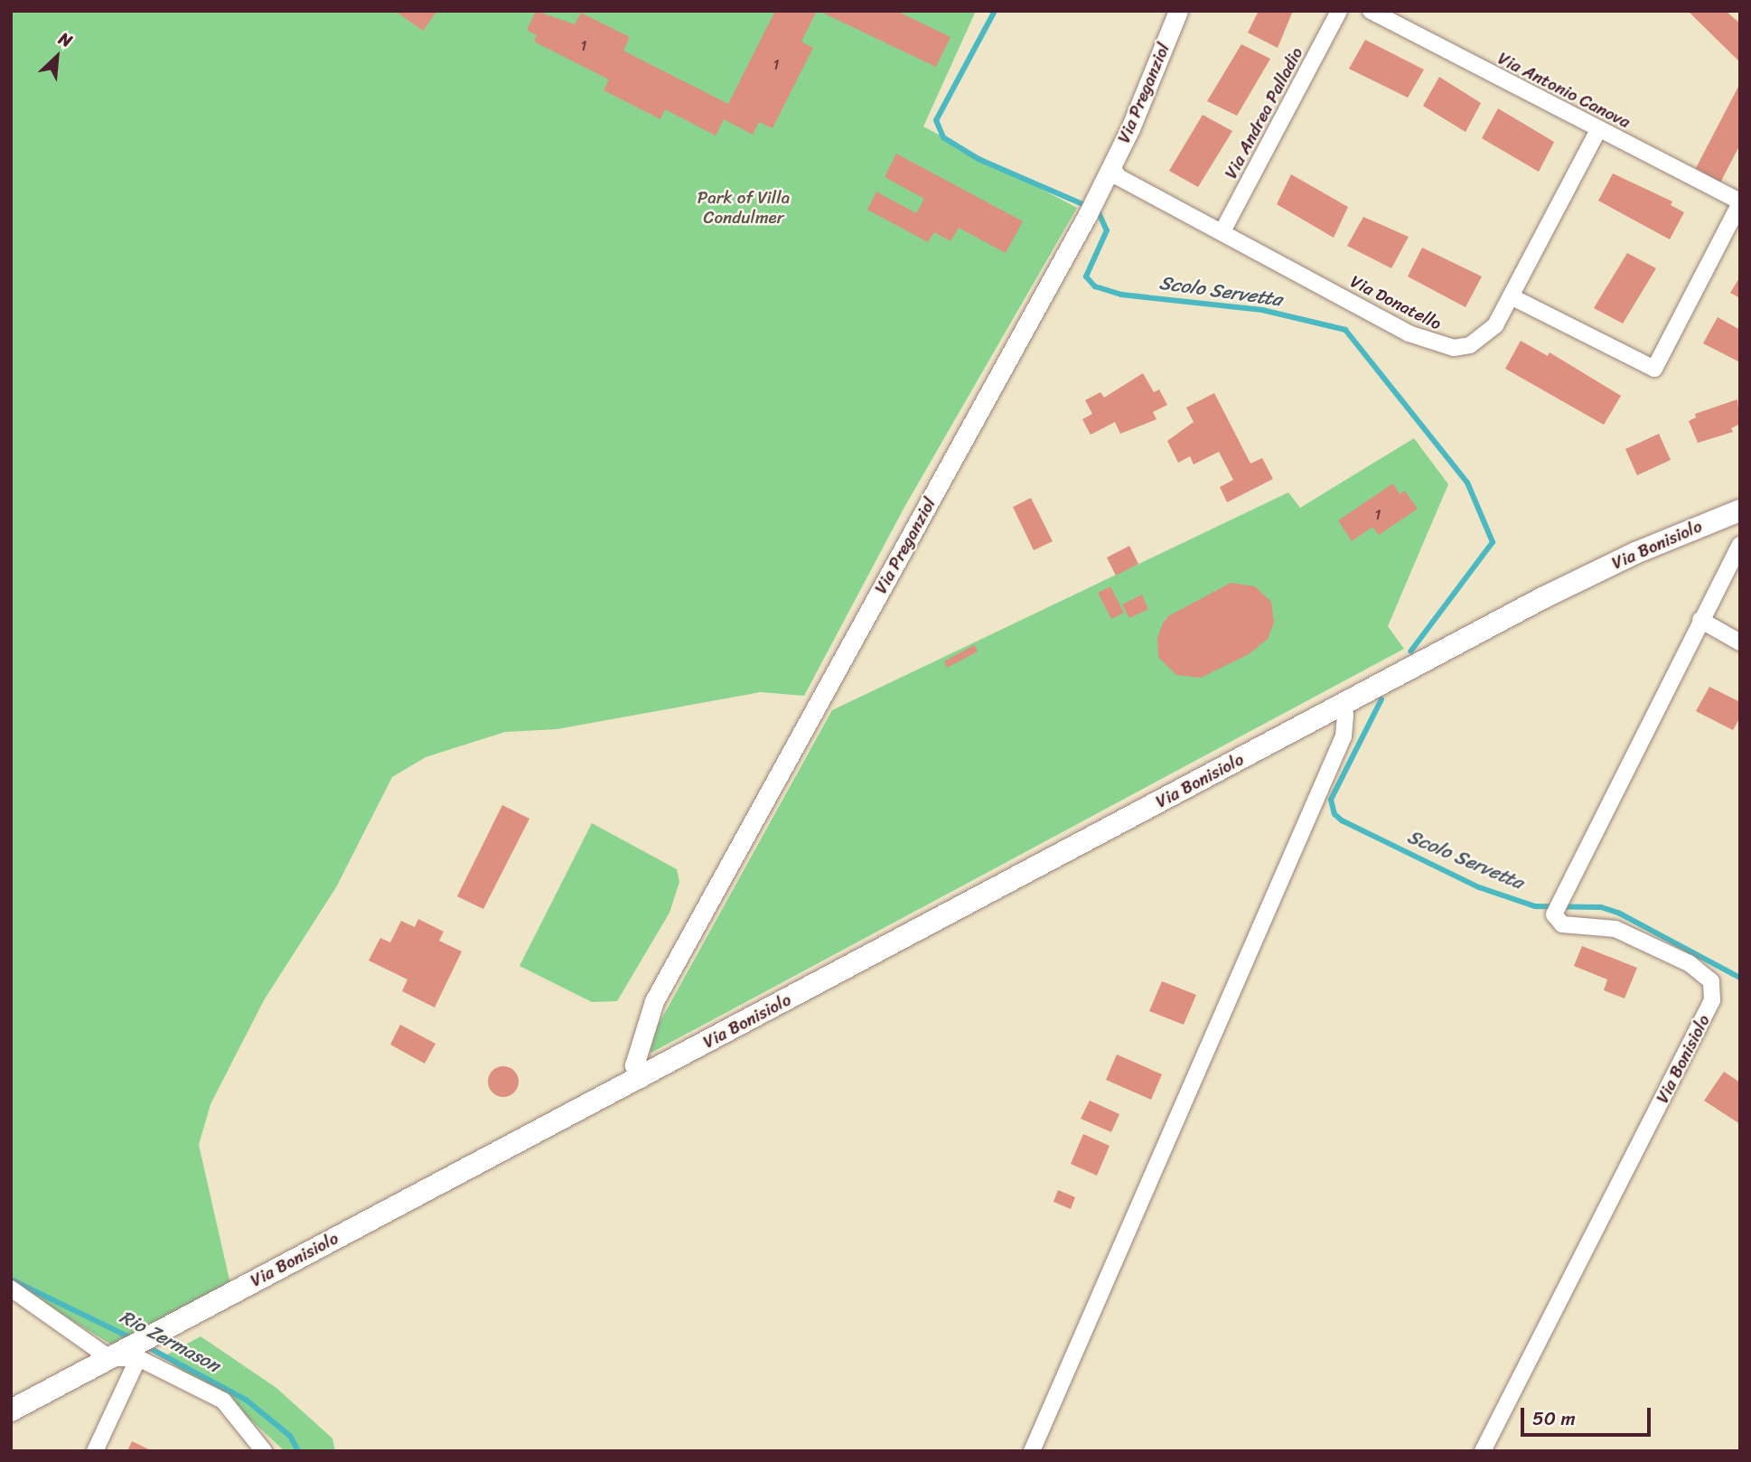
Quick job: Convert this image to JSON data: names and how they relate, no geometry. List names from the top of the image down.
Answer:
{
  "streets": {
    "main road": ["Via Bonisiolo"],
    "street": [
      "Via Antonio Canova",
      "Via Preganziol",
      "Via Andrea Palladio",
      "Via Donatello"
    ]
  },
  "crossings": [
    ["Via Antonio Canova", "Via Donatello"],
    ["Via Preganziol", "Via Donatello"],
    ["Via Preganziol", "Via Bonisiolo"],
    ["Via Andrea Palladio", "Via Donatello"]
  ],
  "water": ["Scolo Servetta", "Rio Zermason"],
  "parks": ["Park of Villa Condulmer"],
  "house_numbers": ["1", "1", "1"],
  "scale_bar": "50 m",
  "north": "top right"
}
